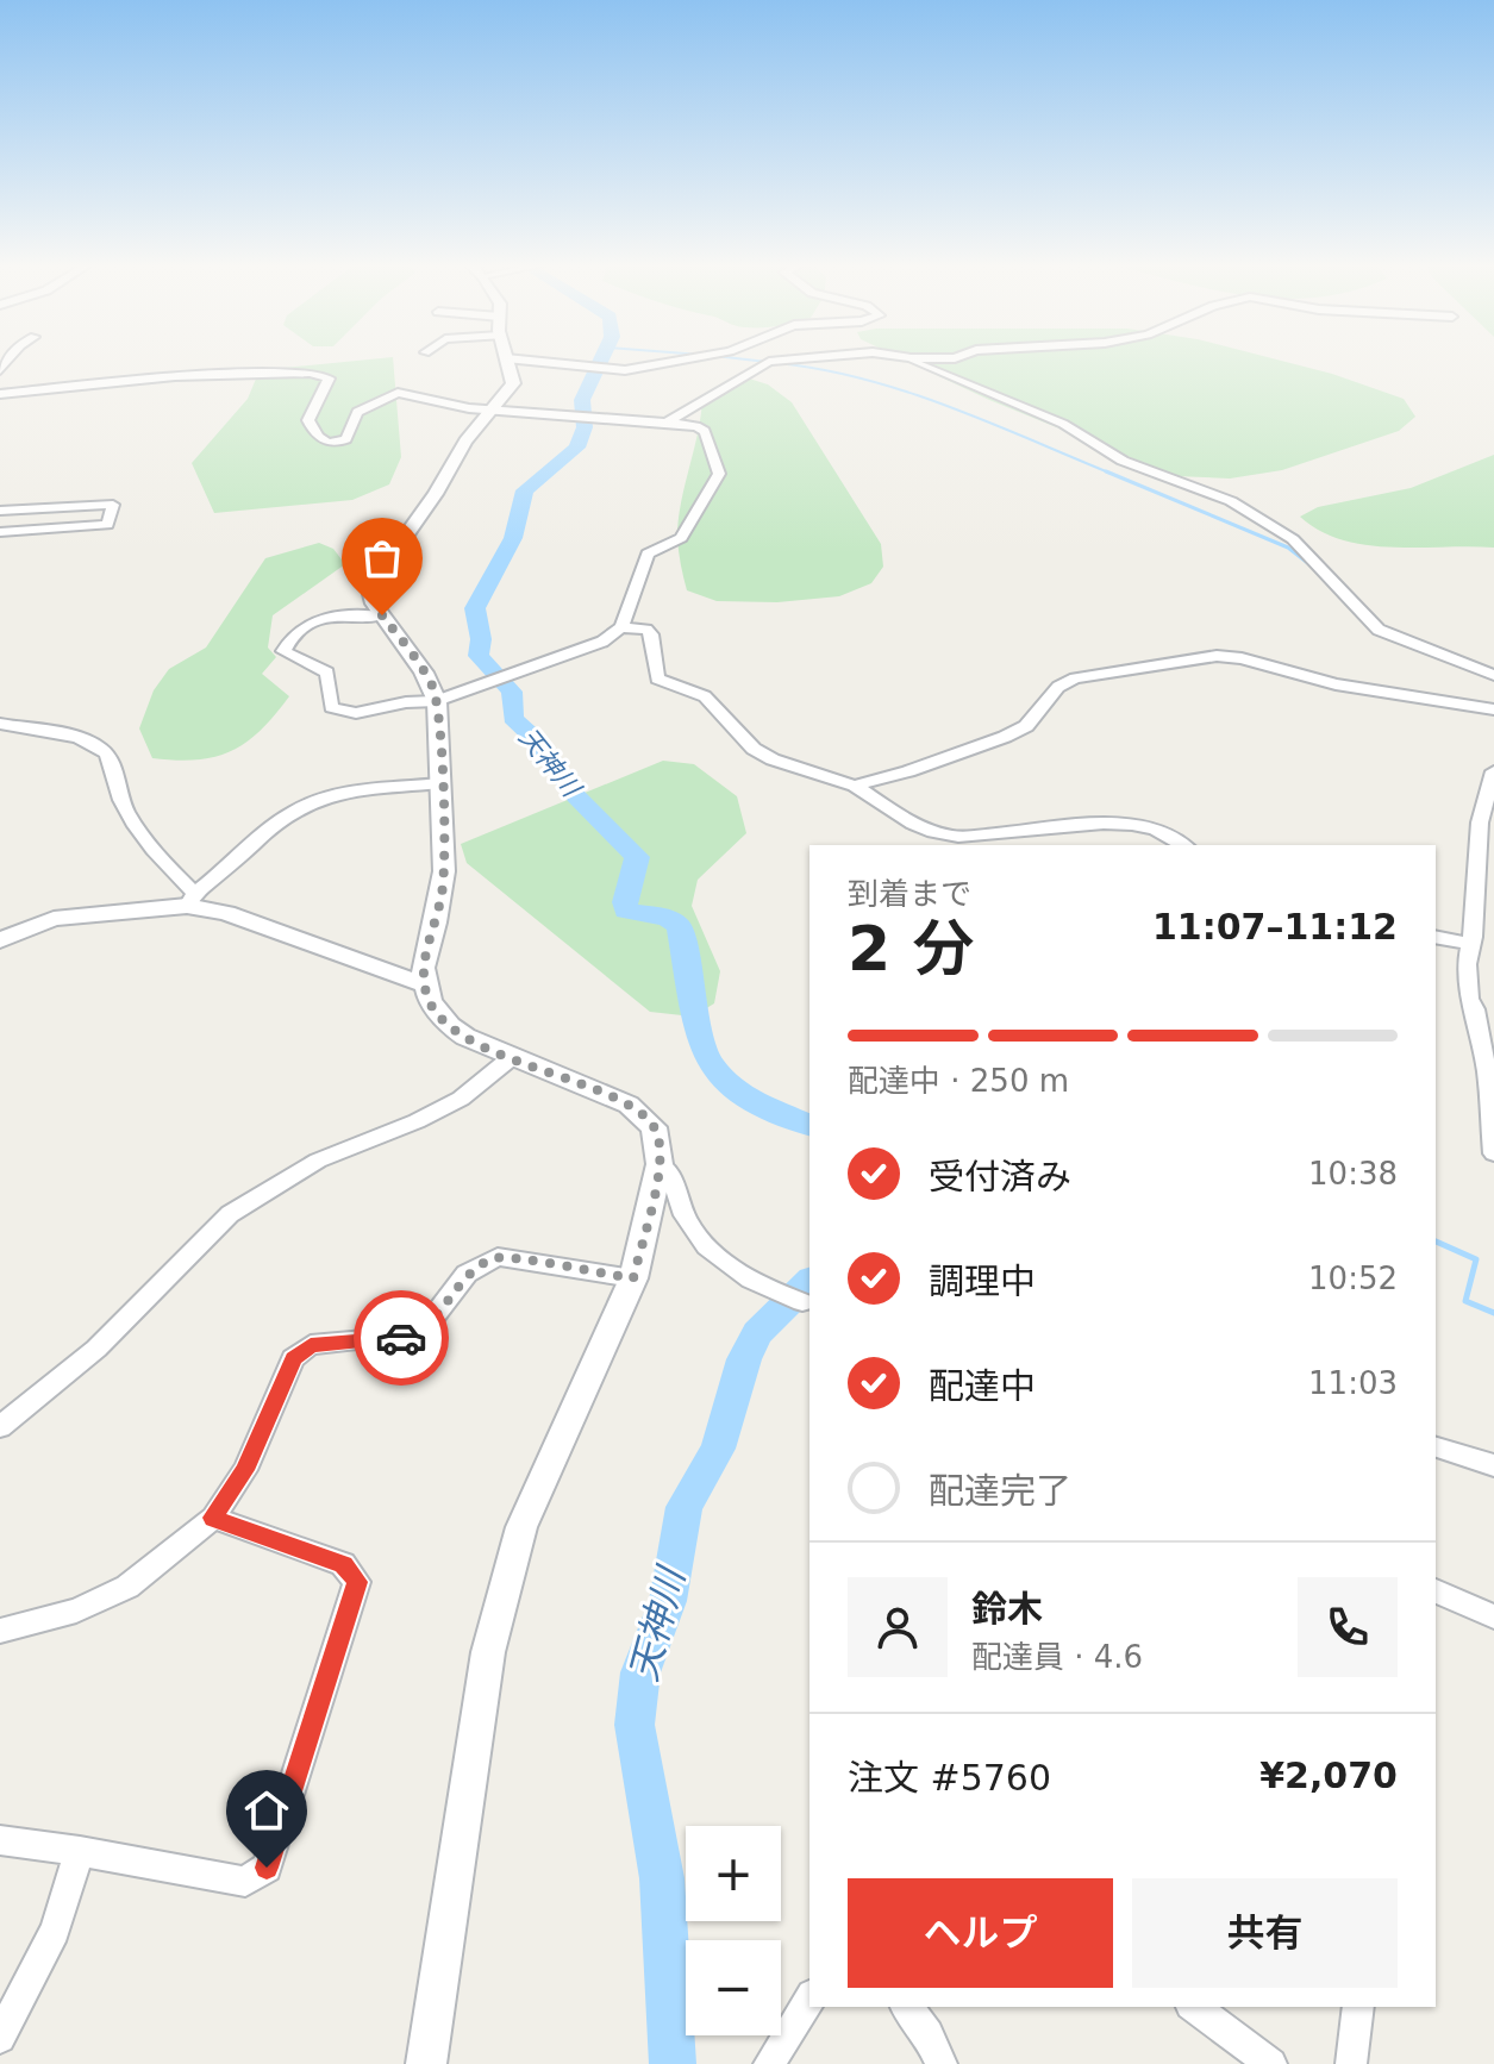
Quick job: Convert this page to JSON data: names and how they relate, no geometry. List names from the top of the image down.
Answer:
{
  "water": ["天神川"],
  "page": {
    "heading": ["2 分", "到着まで", "11:07–11:12"],
    "panel": [
      "鈴木",
      "配達員 · 4.6",
      "注文 #5760",
      "¥2,070"
    ],
    "bar": "配達中 · 250 m",
    "list": [
      ["受付済み", "10:38"],
      ["調理中", "10:52"],
      ["配達中", "11:03"],
      "配達完了"
    ],
    "map_buttons": ["+", "−"],
    "buttons": ["ヘルプ", "共有"]
  }
}
